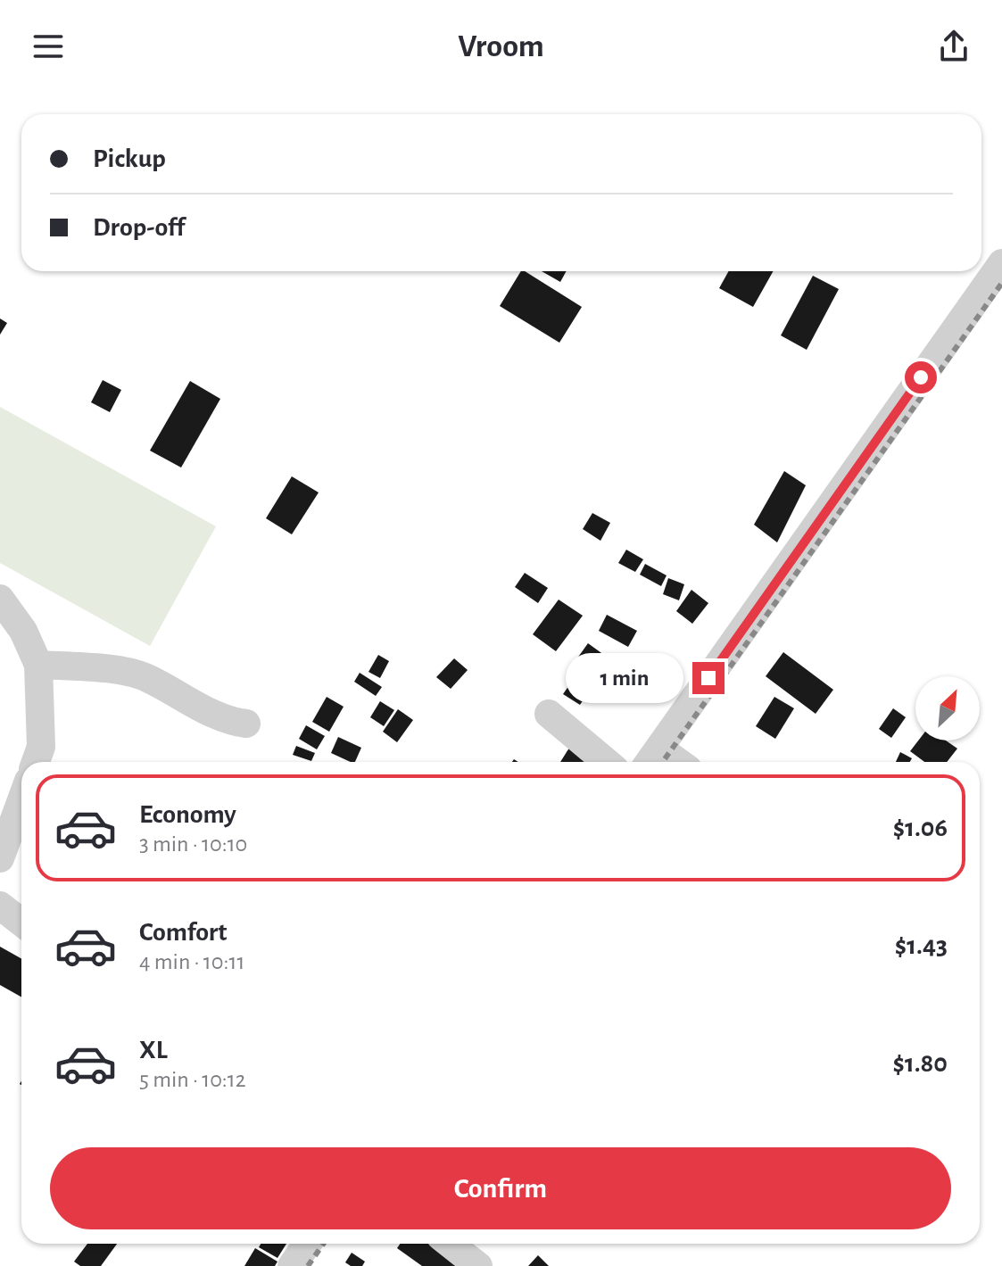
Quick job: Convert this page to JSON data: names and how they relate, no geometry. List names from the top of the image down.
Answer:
{
  "north": "top right",
  "page": {
    "header": "Vroom",
    "banner": ["Pickup", "Drop-off"],
    "bubble": "1 min",
    "list": [
      {
        "name": "Economy",
        "note": "3 min · 10:10",
        "value": "$1.06"
      },
      {
        "name": "Comfort",
        "note": "4 min · 10:11",
        "value": "$1.43"
      },
      {
        "name": "XL",
        "note": "5 min · 10:12",
        "value": "$1.80"
      }
    ],
    "buttons": "Confirm"
  }
}
